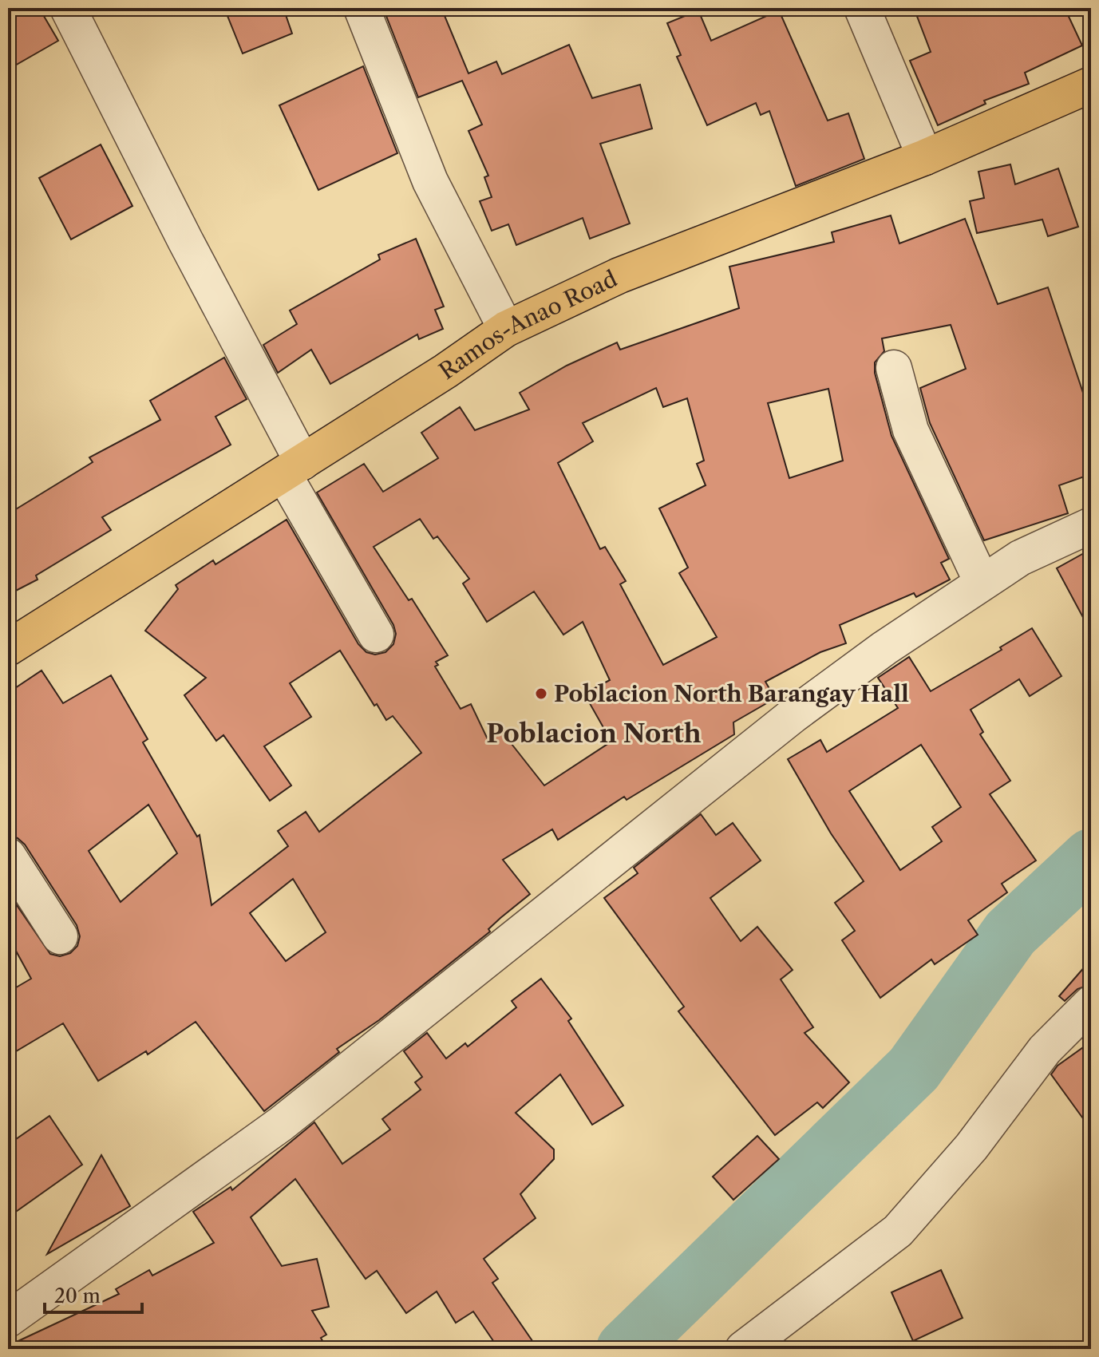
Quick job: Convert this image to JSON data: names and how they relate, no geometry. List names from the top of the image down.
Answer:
{
  "streets": {
    "main road": ["Ramos-Anao Road"]
  },
  "districts": ["Poblacion North"],
  "places": ["Poblacion North Barangay Hall"],
  "scale_bar": "20 m"
}
